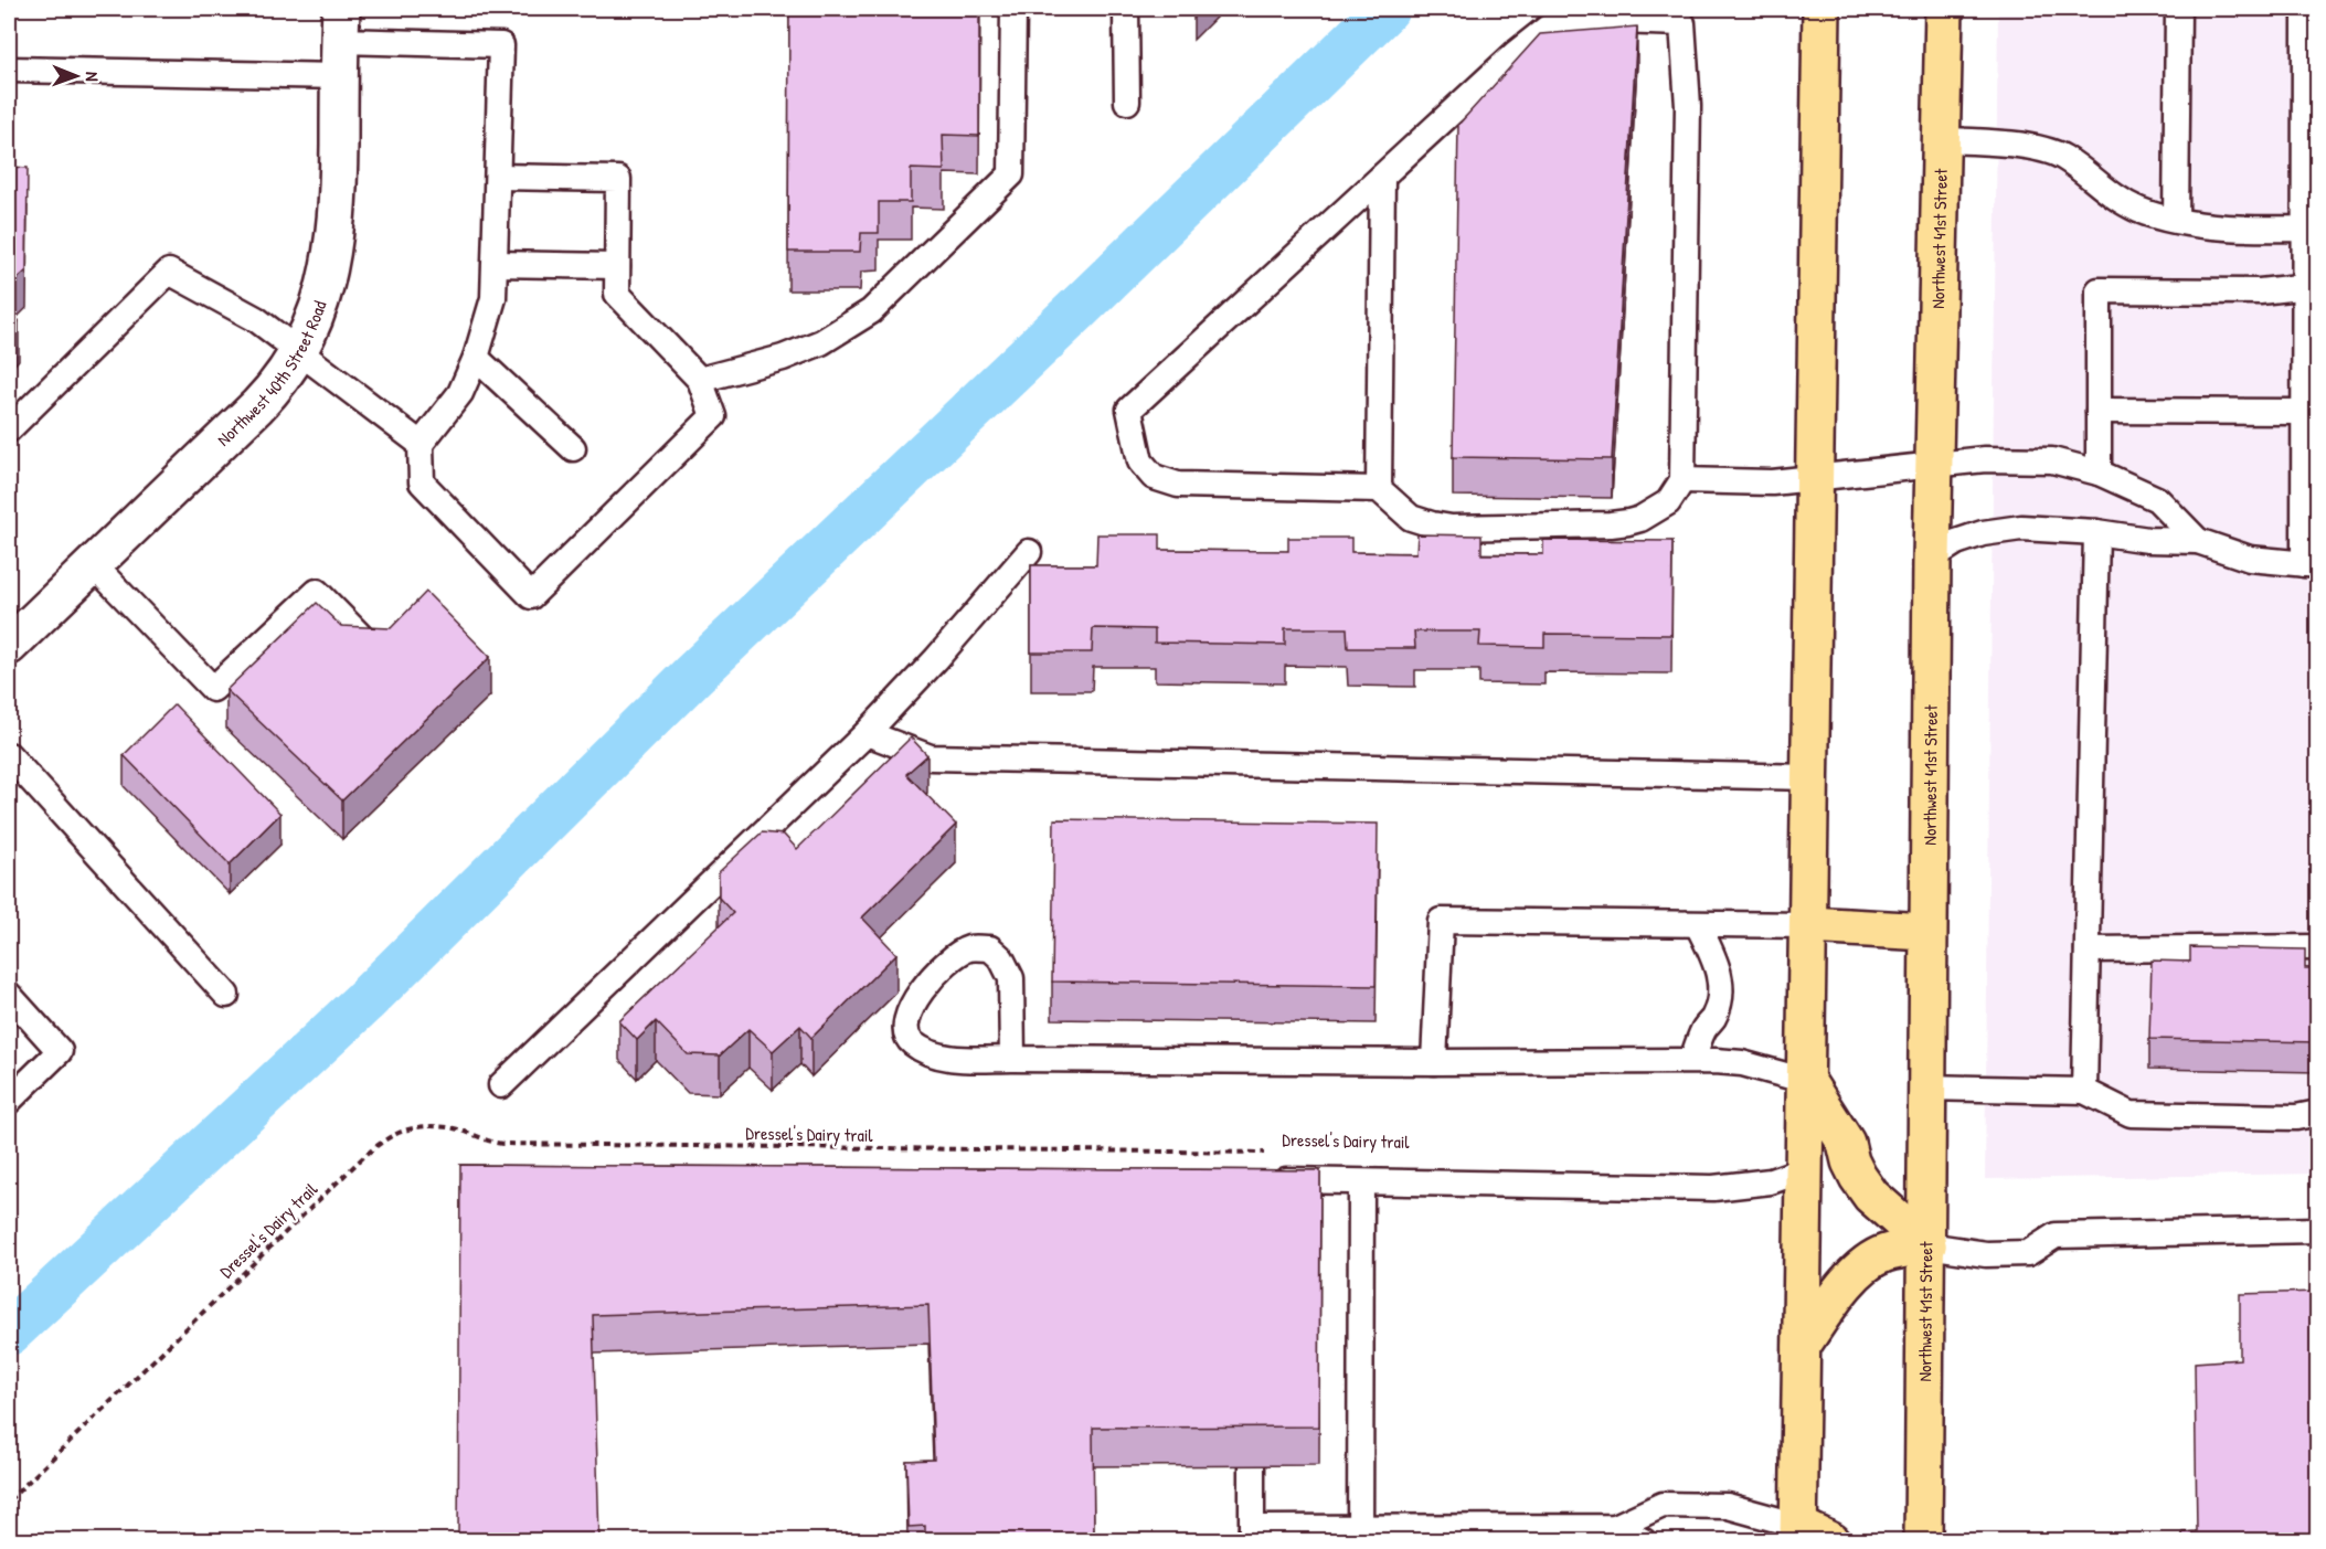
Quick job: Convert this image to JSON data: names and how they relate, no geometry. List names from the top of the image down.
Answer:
{
  "streets": {
    "main road": ["Northwest 41st Street"],
    "street": ["Northwest 40th Street Road"],
    "path": ["Dressel's Dairy trail"]
  },
  "north": "right"
}
